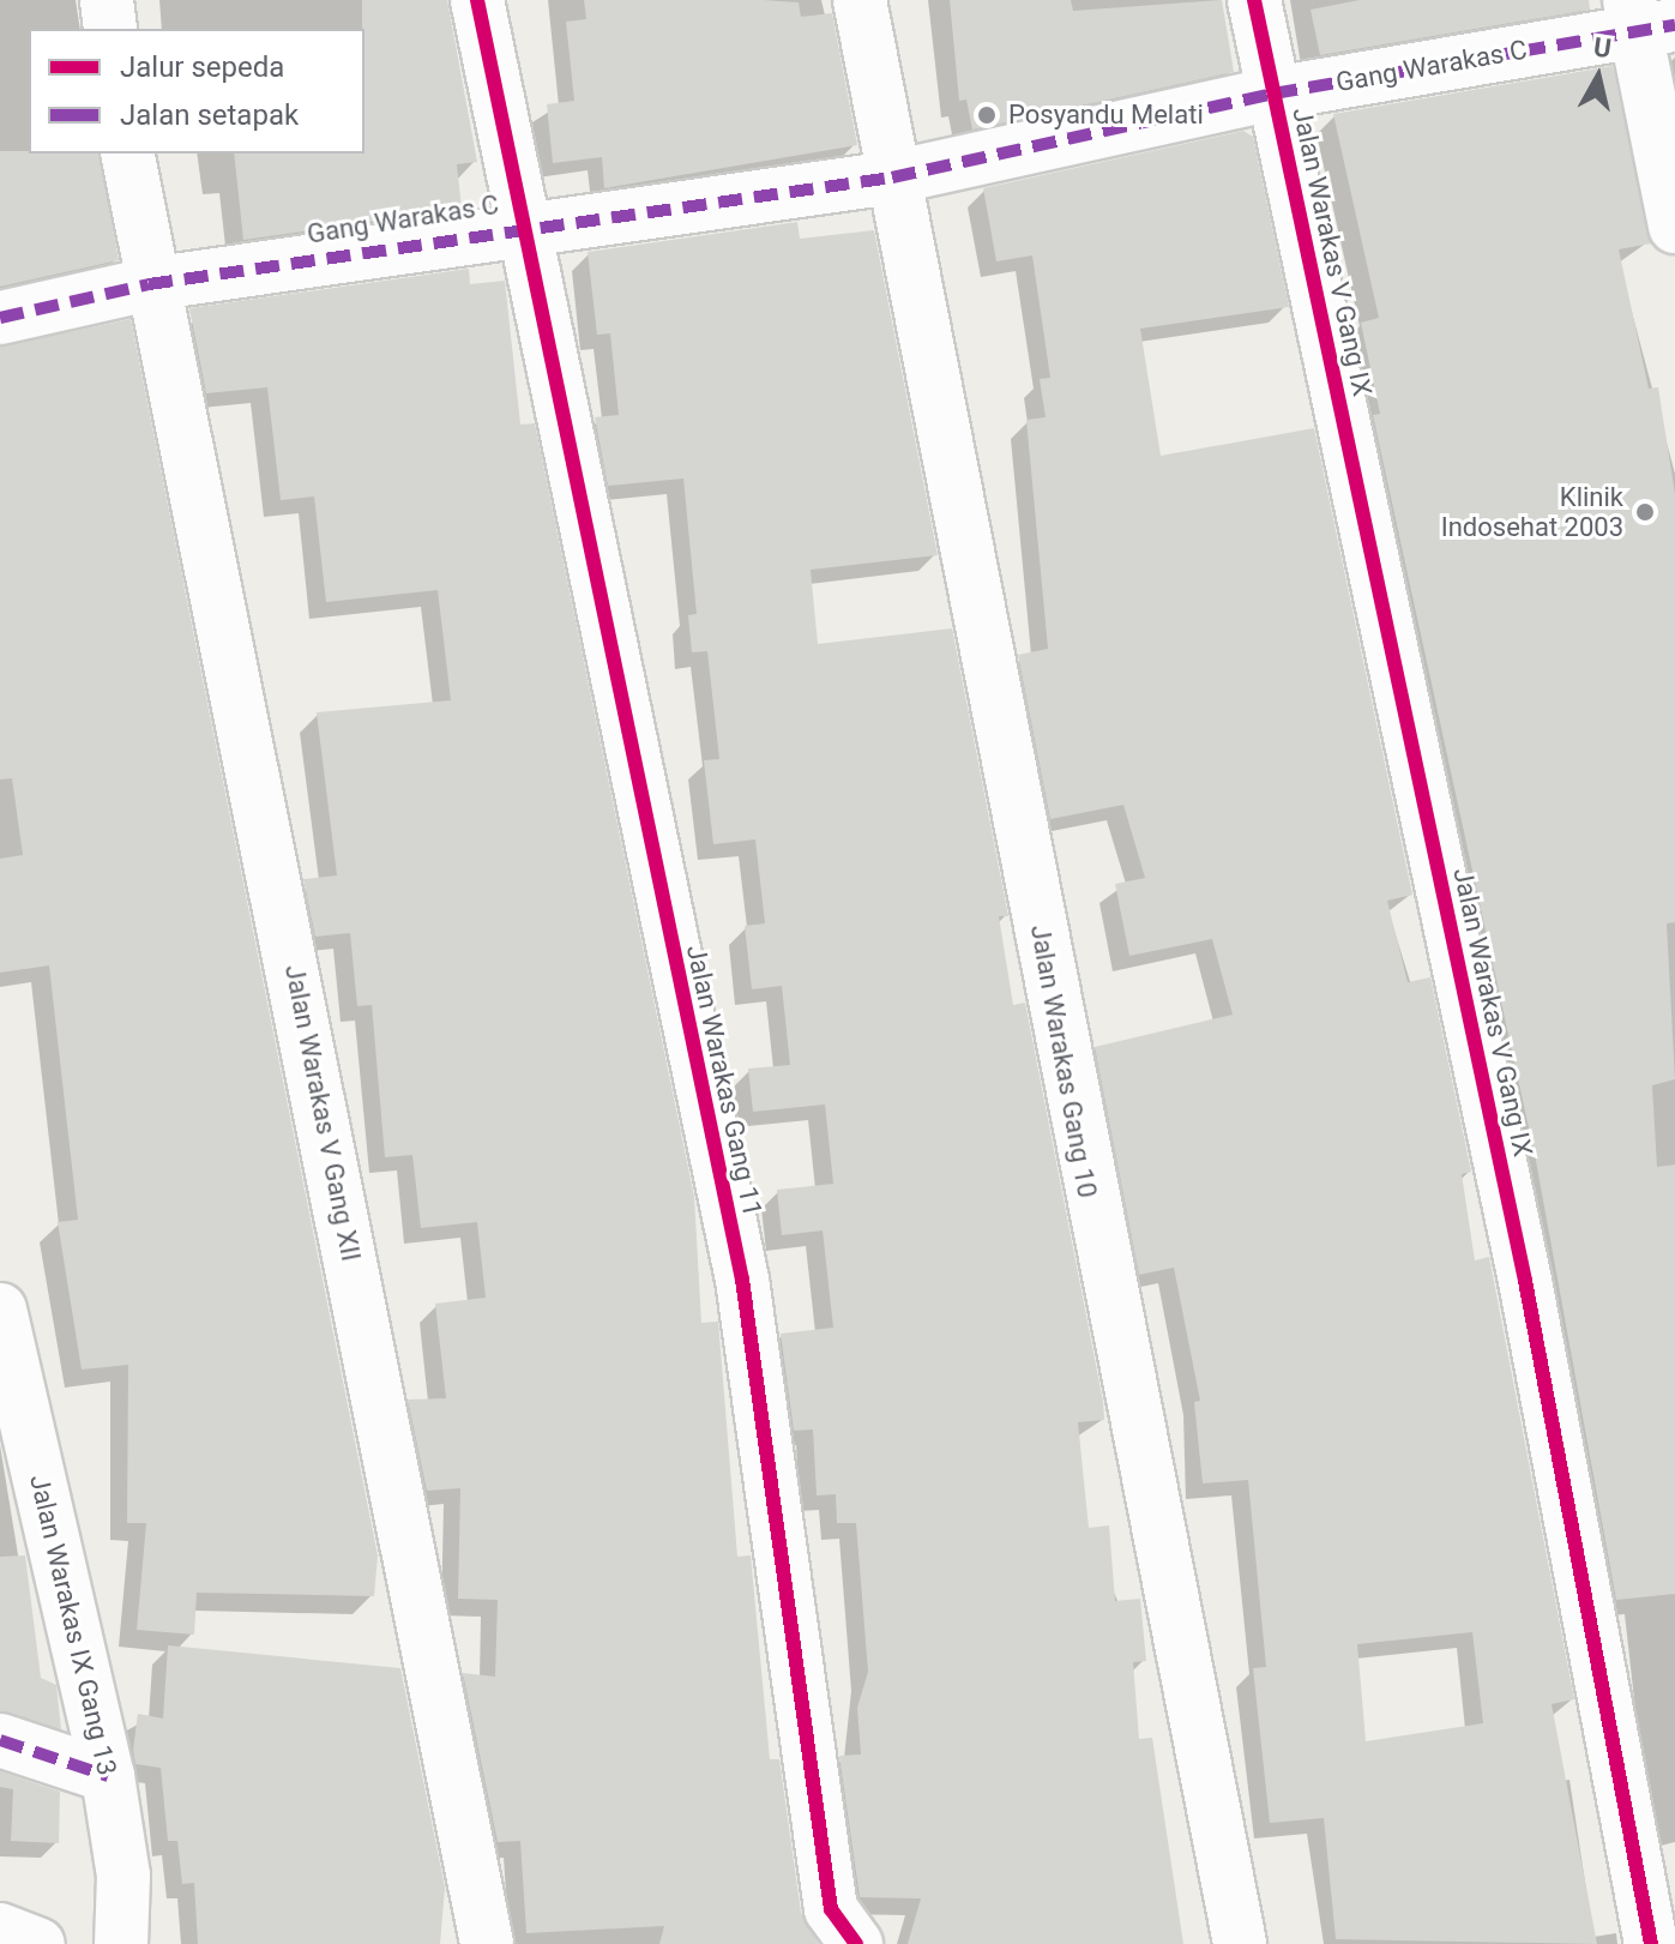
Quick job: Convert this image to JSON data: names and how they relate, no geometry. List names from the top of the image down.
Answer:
{
  "streets": {
    "street": [
      "Gang Warakas C",
      "Jalan Warakas V Gang IX",
      "Jalan Warakas Gang 10",
      "Jalan Warakas Gang 11",
      "Jalan Warakas V Gang XII",
      "Jalan Warakas IX Gang 13"
    ]
  },
  "crossings": [
    ["Gang Warakas C", "Jalan Warakas V Gang IX"],
    ["Gang Warakas C", "Jalan Warakas Gang 10"],
    ["Gang Warakas C", "Jalan Warakas Gang 11"],
    ["Gang Warakas C", "Jalan Warakas V Gang XII"]
  ],
  "places": ["Posyandu Melati", "Klinik Indosehat 2003"],
  "legend": ["Jalur sepeda", "Jalan setapak"],
  "north": "top"
}
